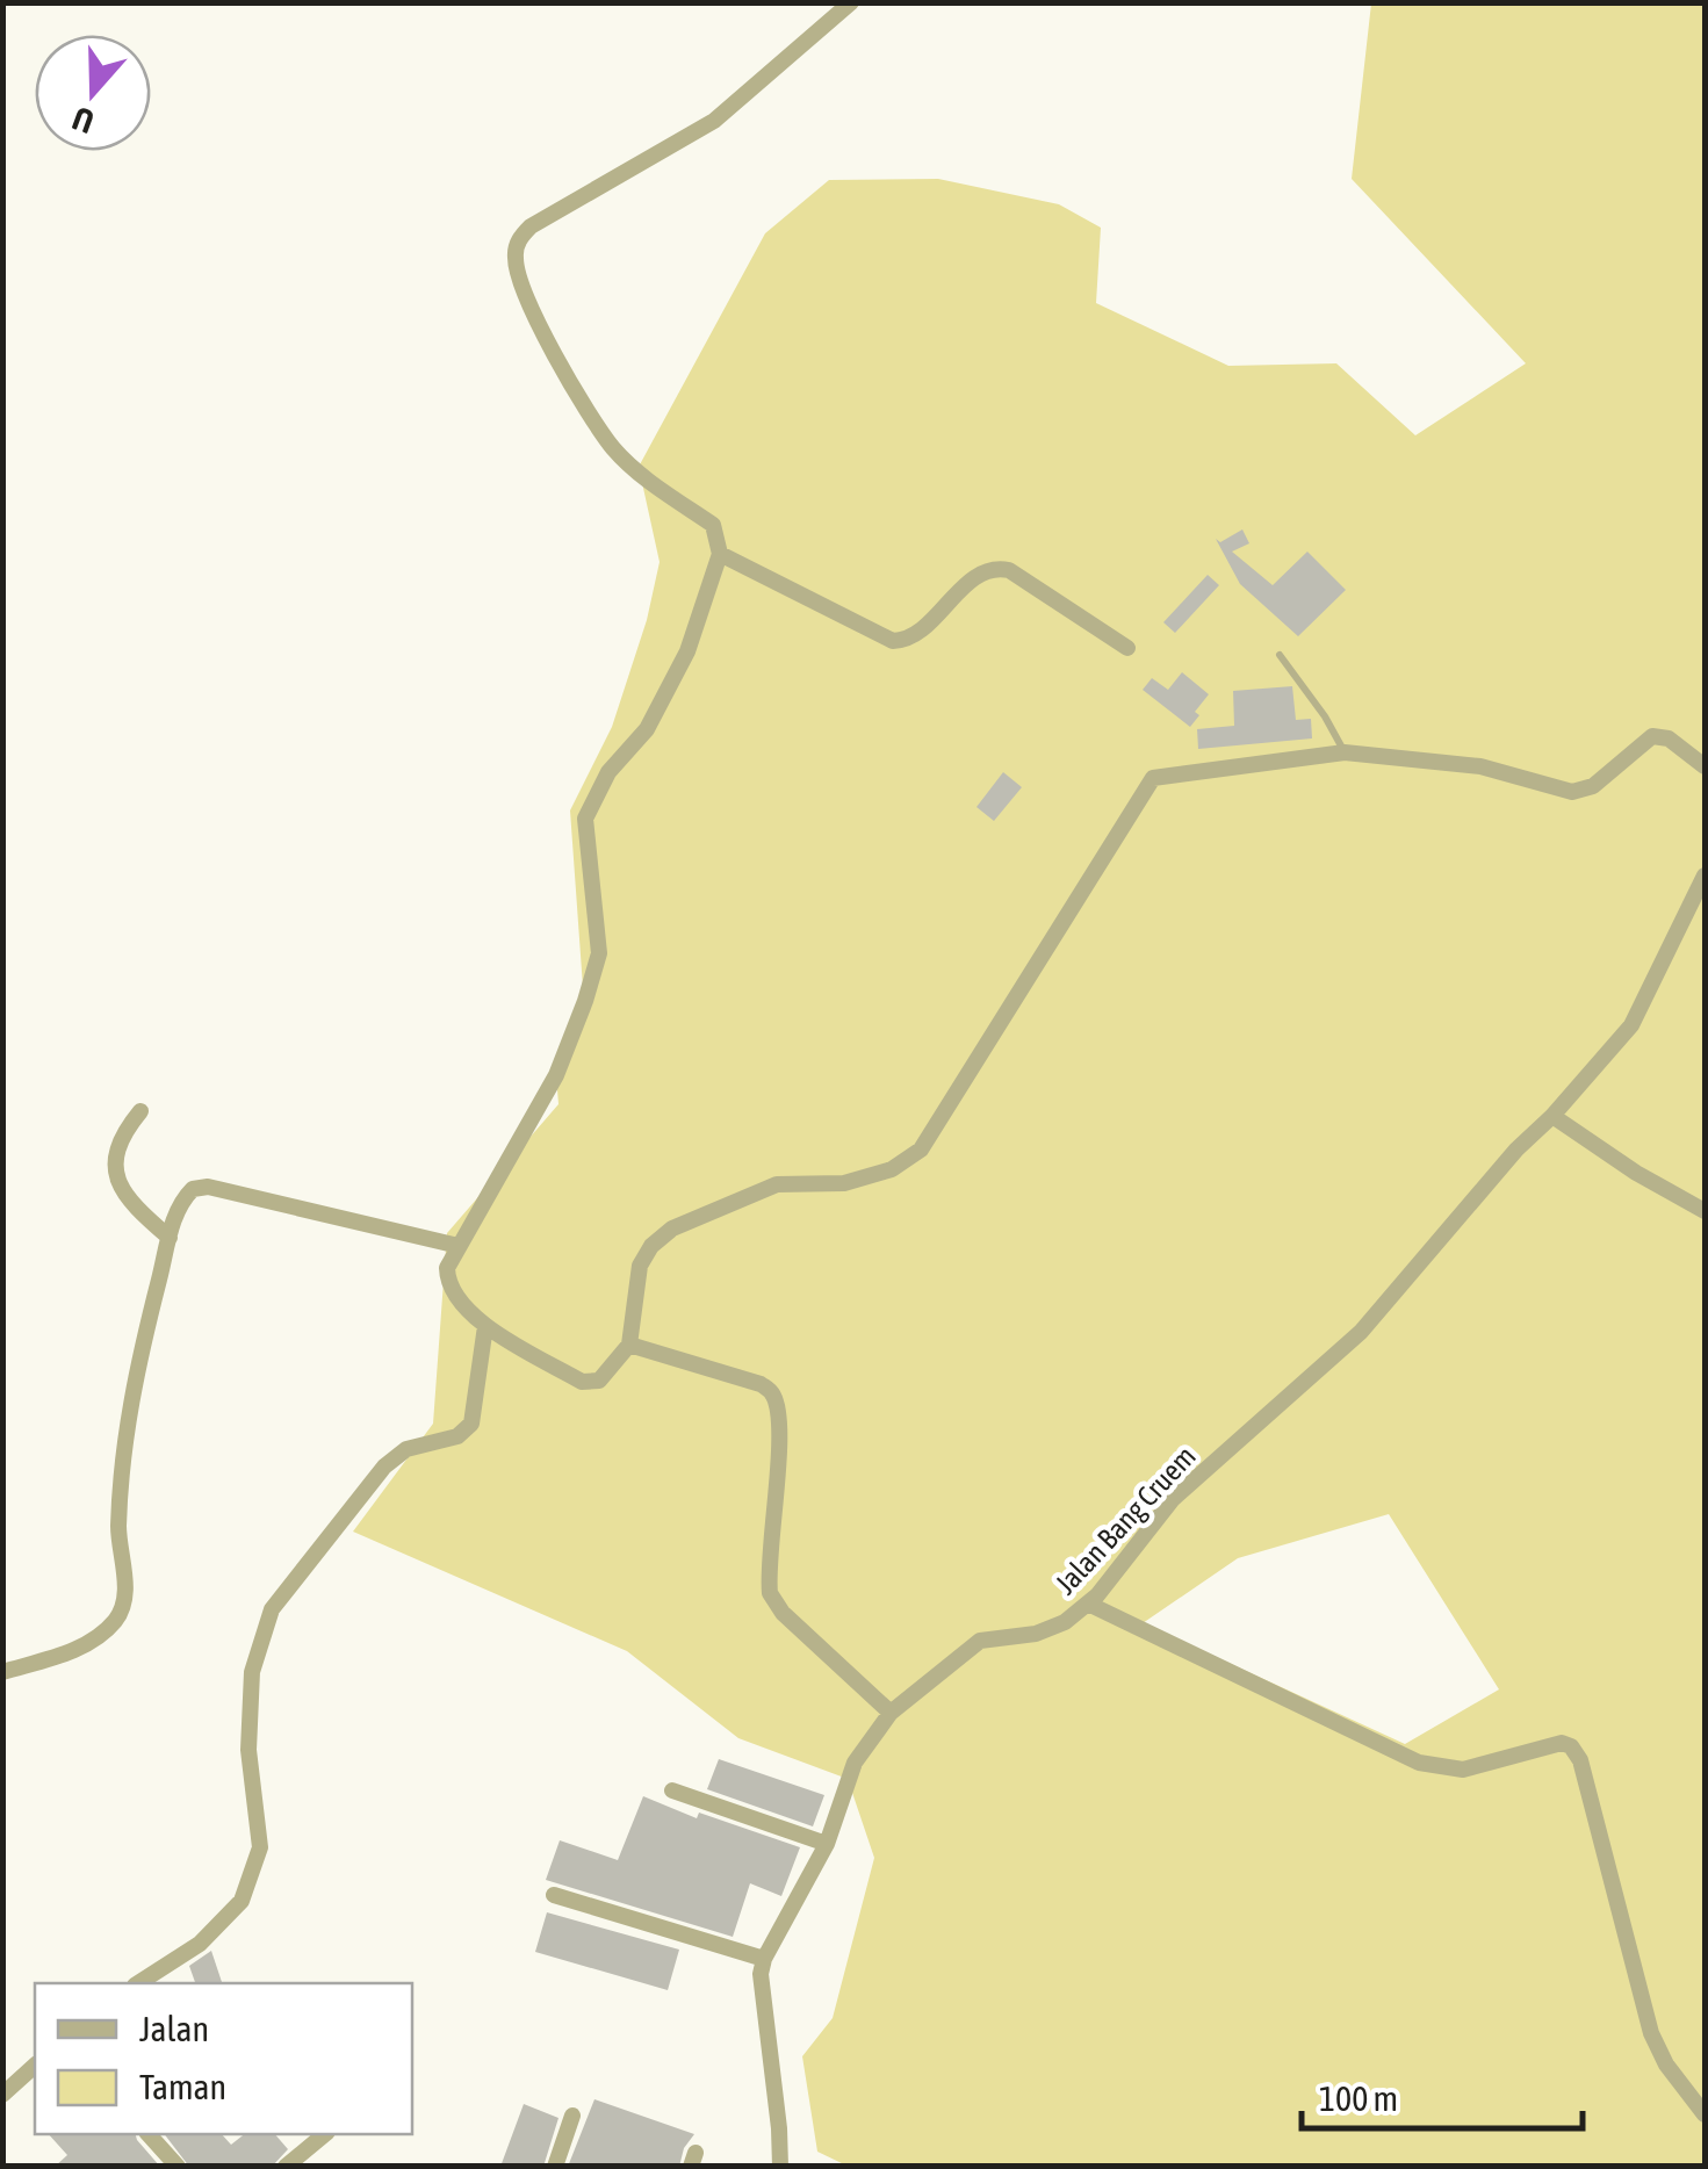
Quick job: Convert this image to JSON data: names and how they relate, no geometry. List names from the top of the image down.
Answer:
{
  "streets": {
    "street": ["Jalan Bang Cruem"]
  },
  "legend": ["Jalan", "Taman"],
  "scale_bar": "100 m",
  "north": "bottom"
}
